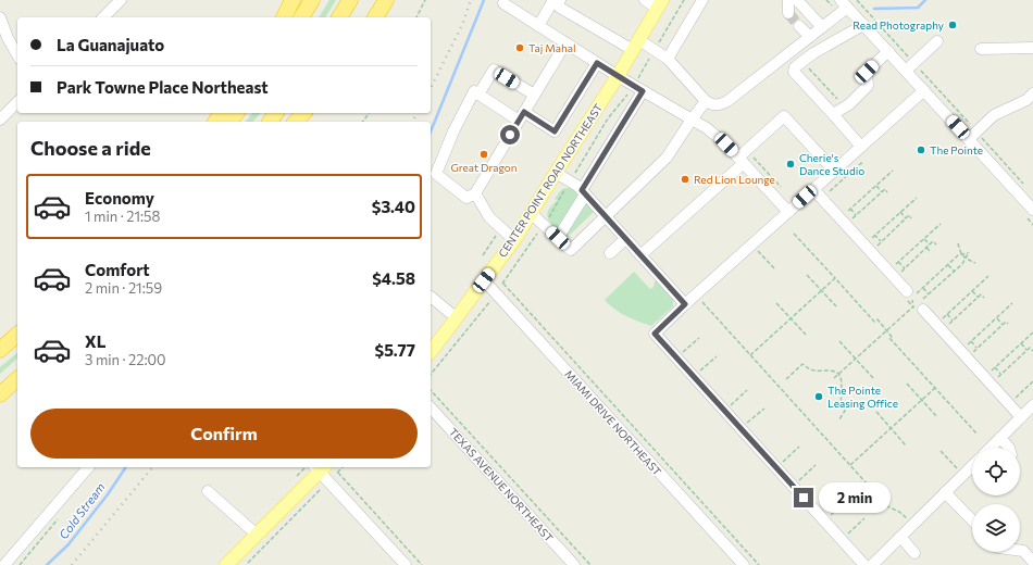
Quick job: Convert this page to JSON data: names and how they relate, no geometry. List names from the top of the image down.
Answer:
{
  "streets": {
    "main road": ["CENTER POINT ROAD NORTHEAST"],
    "street": ["MIAMI DRIVE NORTHEAST", "TEXAS AVENUE NORTHEAST"]
  },
  "crossings": [
    ["CENTER POINT ROAD NORTHEAST", "MIAMI DRIVE NORTHEAST"]
  ],
  "water": ["Cold Stream"],
  "places": [
    "Read Photography",
    "Taj Mahal",
    "The Pointe",
    "Great Dragon",
    "Cherie's Dance Studio",
    "Red Lion Lounge",
    "The Pointe Leasing Office"
  ],
  "page": {
    "banner": ["La Guanajuato", "Park Towne Place Northeast"],
    "heading": "Choose a ride",
    "list": [
      {
        "name": "Economy",
        "note": "1 min · 21:58",
        "value": "$3.40"
      },
      {
        "name": "Comfort",
        "note": "2 min · 21:59",
        "value": "$4.58"
      },
      {
        "name": "XL",
        "note": "3 min · 22:00",
        "value": "$5.77"
      }
    ],
    "buttons": "Confirm",
    "bubble": "2 min"
  }
}
